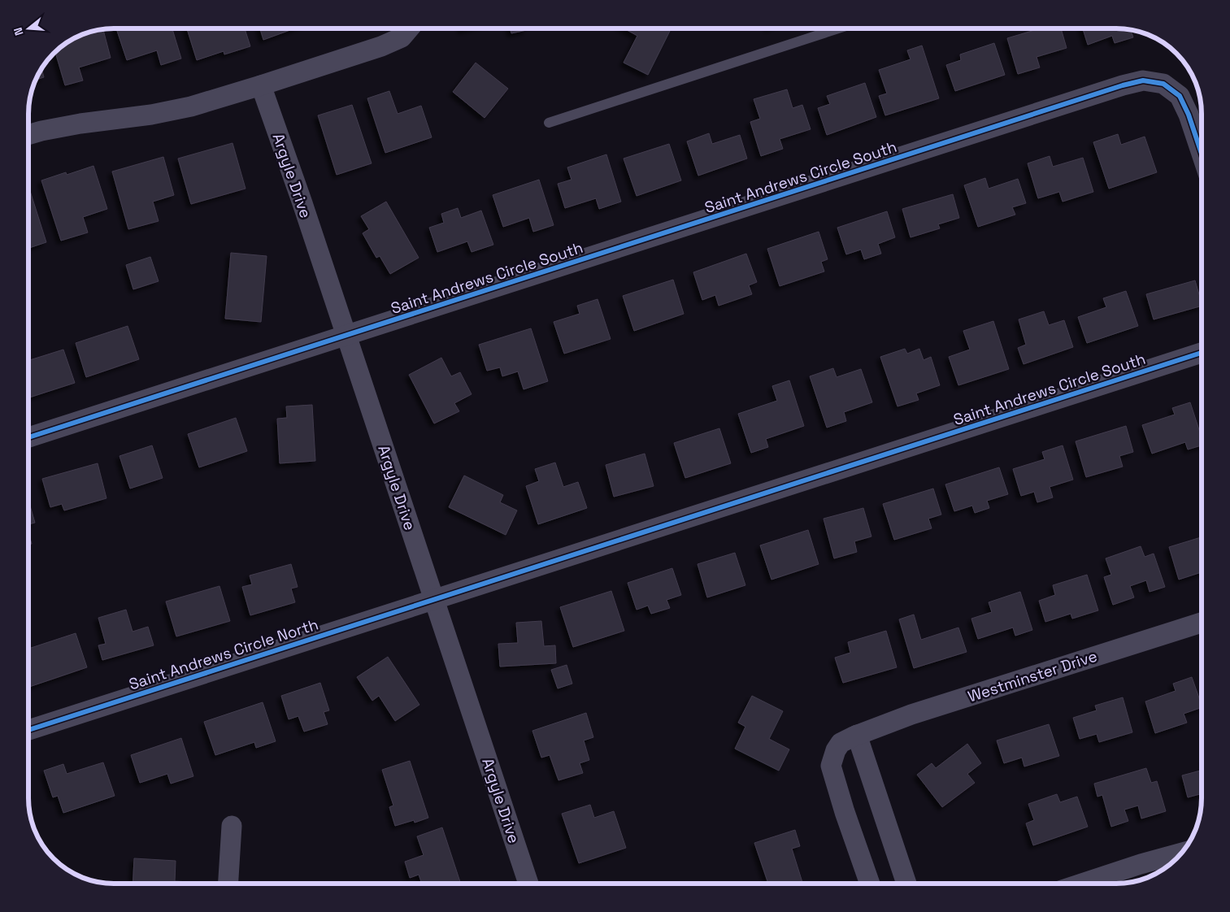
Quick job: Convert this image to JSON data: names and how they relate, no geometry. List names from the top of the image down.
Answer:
{
  "streets": {
    "street": [
      "Argyle Drive",
      "Saint Andrews Circle South",
      "Saint Andrews Circle North",
      "Westminster Drive"
    ]
  },
  "crossings": [
    ["Argyle Drive", "Saint Andrews Circle South"],
    ["Argyle Drive", "Saint Andrews Circle North"],
    ["Saint Andrews Circle South", "Saint Andrews Circle North"]
  ],
  "north": "left"
}
